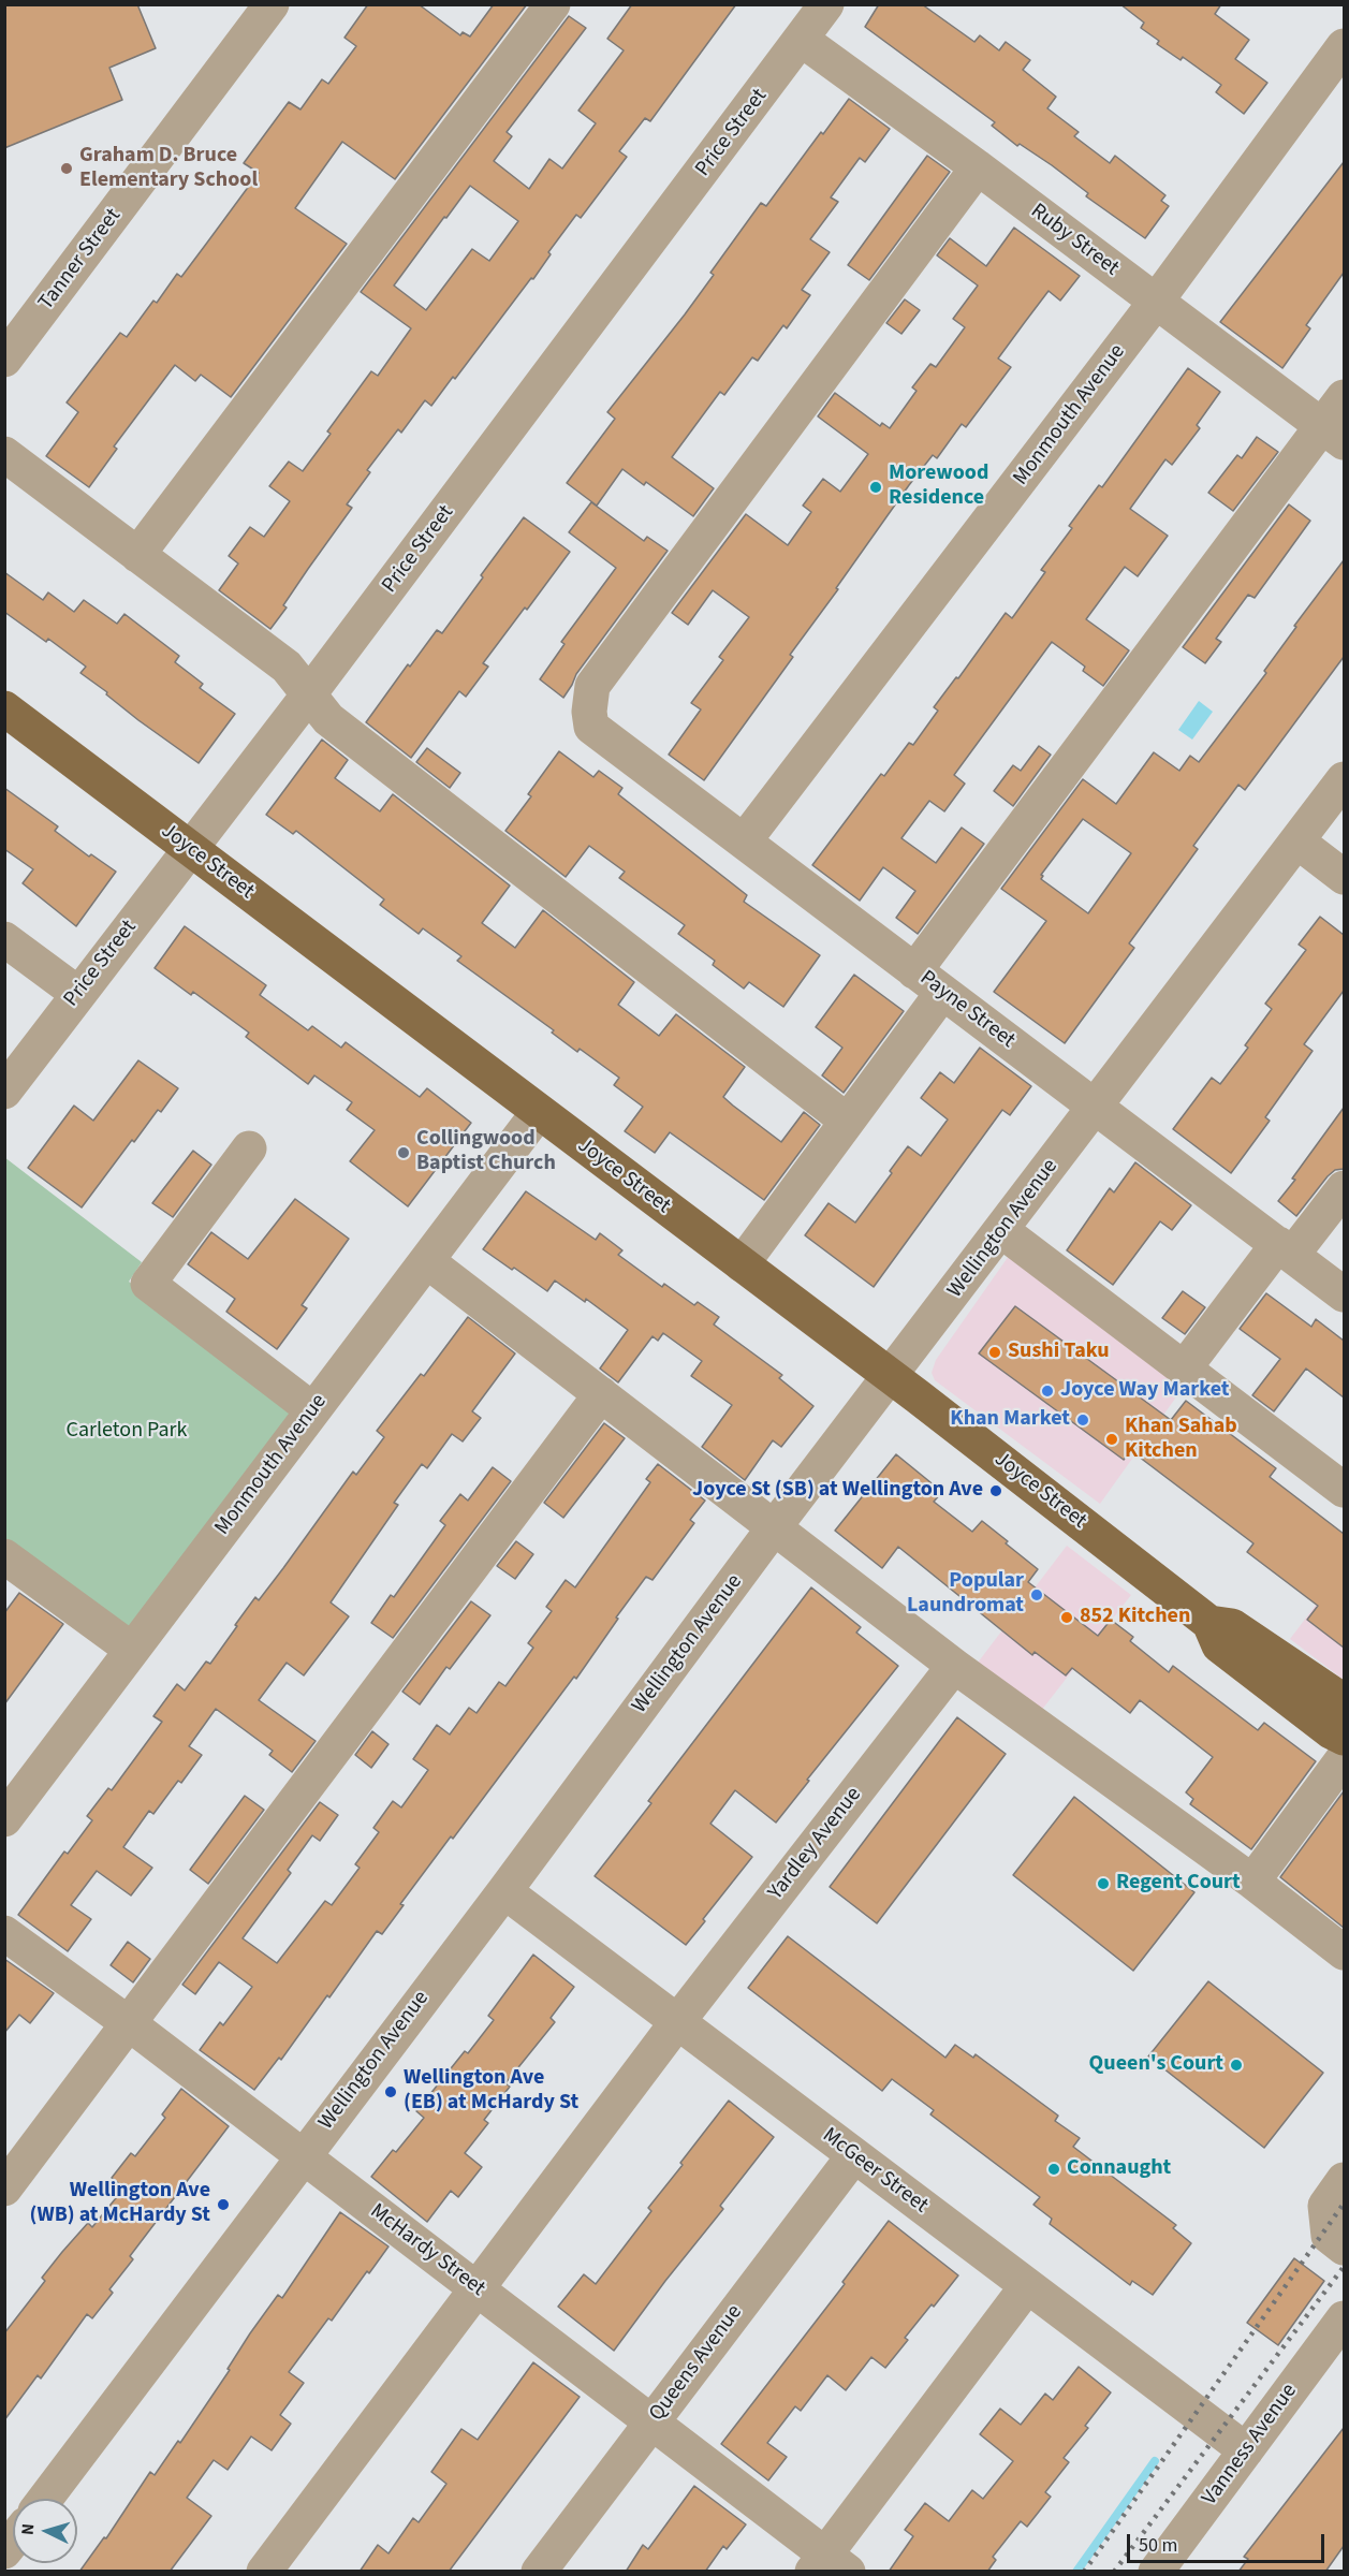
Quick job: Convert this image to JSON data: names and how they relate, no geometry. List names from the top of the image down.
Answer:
{
  "streets": {
    "main road": ["Joyce Street"],
    "street": [
      "Price Street",
      "Ruby Street",
      "Tanner Street",
      "Monmouth Avenue",
      "Payne Street",
      "Wellington Avenue",
      "Yardley Avenue",
      "McGeer Street",
      "McHardy Street",
      "Queens Avenue",
      "Vanness Avenue"
    ]
  },
  "crossings": [
    ["Price Street", "Ruby Street"],
    ["Price Street", "Joyce Street"],
    ["Ruby Street", "Monmouth Avenue"],
    ["Ruby Street", "Payne Street"],
    ["Monmouth Avenue", "Joyce Street"],
    ["Monmouth Avenue", "Payne Street"],
    ["Joyce Street", "Wellington Avenue"],
    ["Payne Street", "Wellington Avenue"],
    ["Wellington Avenue", "McGeer Street"],
    ["Wellington Avenue", "McHardy Street"],
    ["Yardley Avenue", "McGeer Street"],
    ["Yardley Avenue", "McHardy Street"],
    ["McGeer Street", "Queens Avenue"],
    ["McGeer Street", "Vanness Avenue"],
    ["McHardy Street", "Queens Avenue"]
  ],
  "parks": ["Carleton Park"],
  "places": [
    "Graham D. Bruce Elementary School",
    "Morewood Residence",
    "Collingwood Baptist Church",
    "Sushi Taku",
    "Joyce Way Market",
    "Khan Market",
    "Khan Sahab Kitchen",
    "Joyce St (SB) at Wellington Ave",
    "Popular Laundromat",
    "852 Kitchen",
    "Regent Court",
    "Queen's Court",
    "Wellington Ave (EB) at McHardy St",
    "Connaught",
    "Wellington Ave (WB) at McHardy St"
  ],
  "scale_bar": "50 m",
  "north": "left"
}
